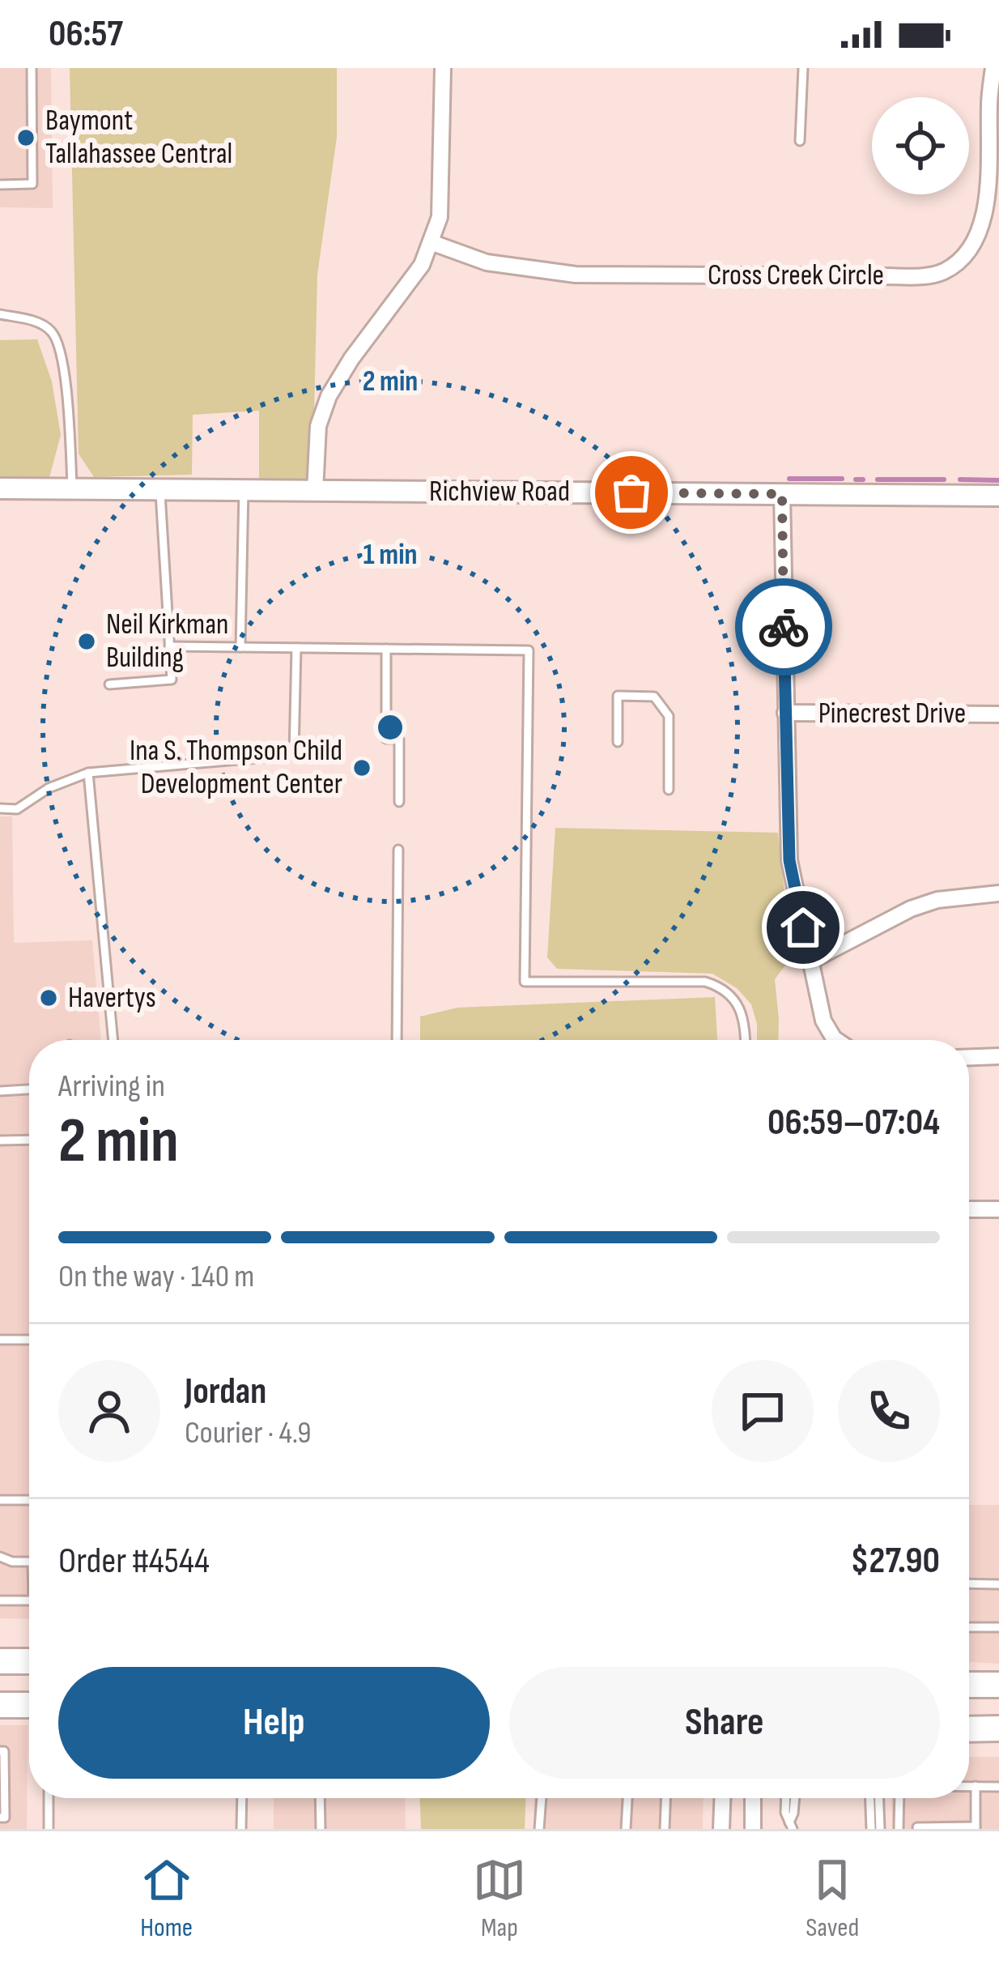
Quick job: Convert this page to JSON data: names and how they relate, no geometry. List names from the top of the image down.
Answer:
{
  "streets": {
    "street": ["Cross Creek Circle", "Richview Road", "Pinecrest Drive"]
  },
  "places": [
    "Baymont Tallahassee Central",
    "Neil Kirkman Building",
    "Ina S. Thompson Child Development Center",
    "Havertys"
  ],
  "page": {
    "status": "06:57",
    "heading": ["2 min", "Arriving in", "06:59–07:04"],
    "panel": [
      "Jordan",
      "Courier · 4.9",
      "Order #4544",
      "$27.90"
    ],
    "bar": "On the way · 140 m",
    "buttons": ["Help", "Share"],
    "tabs": ["Home", "Map", "Saved"]
  },
  "rings": ["2 min", "1 min"]
}
